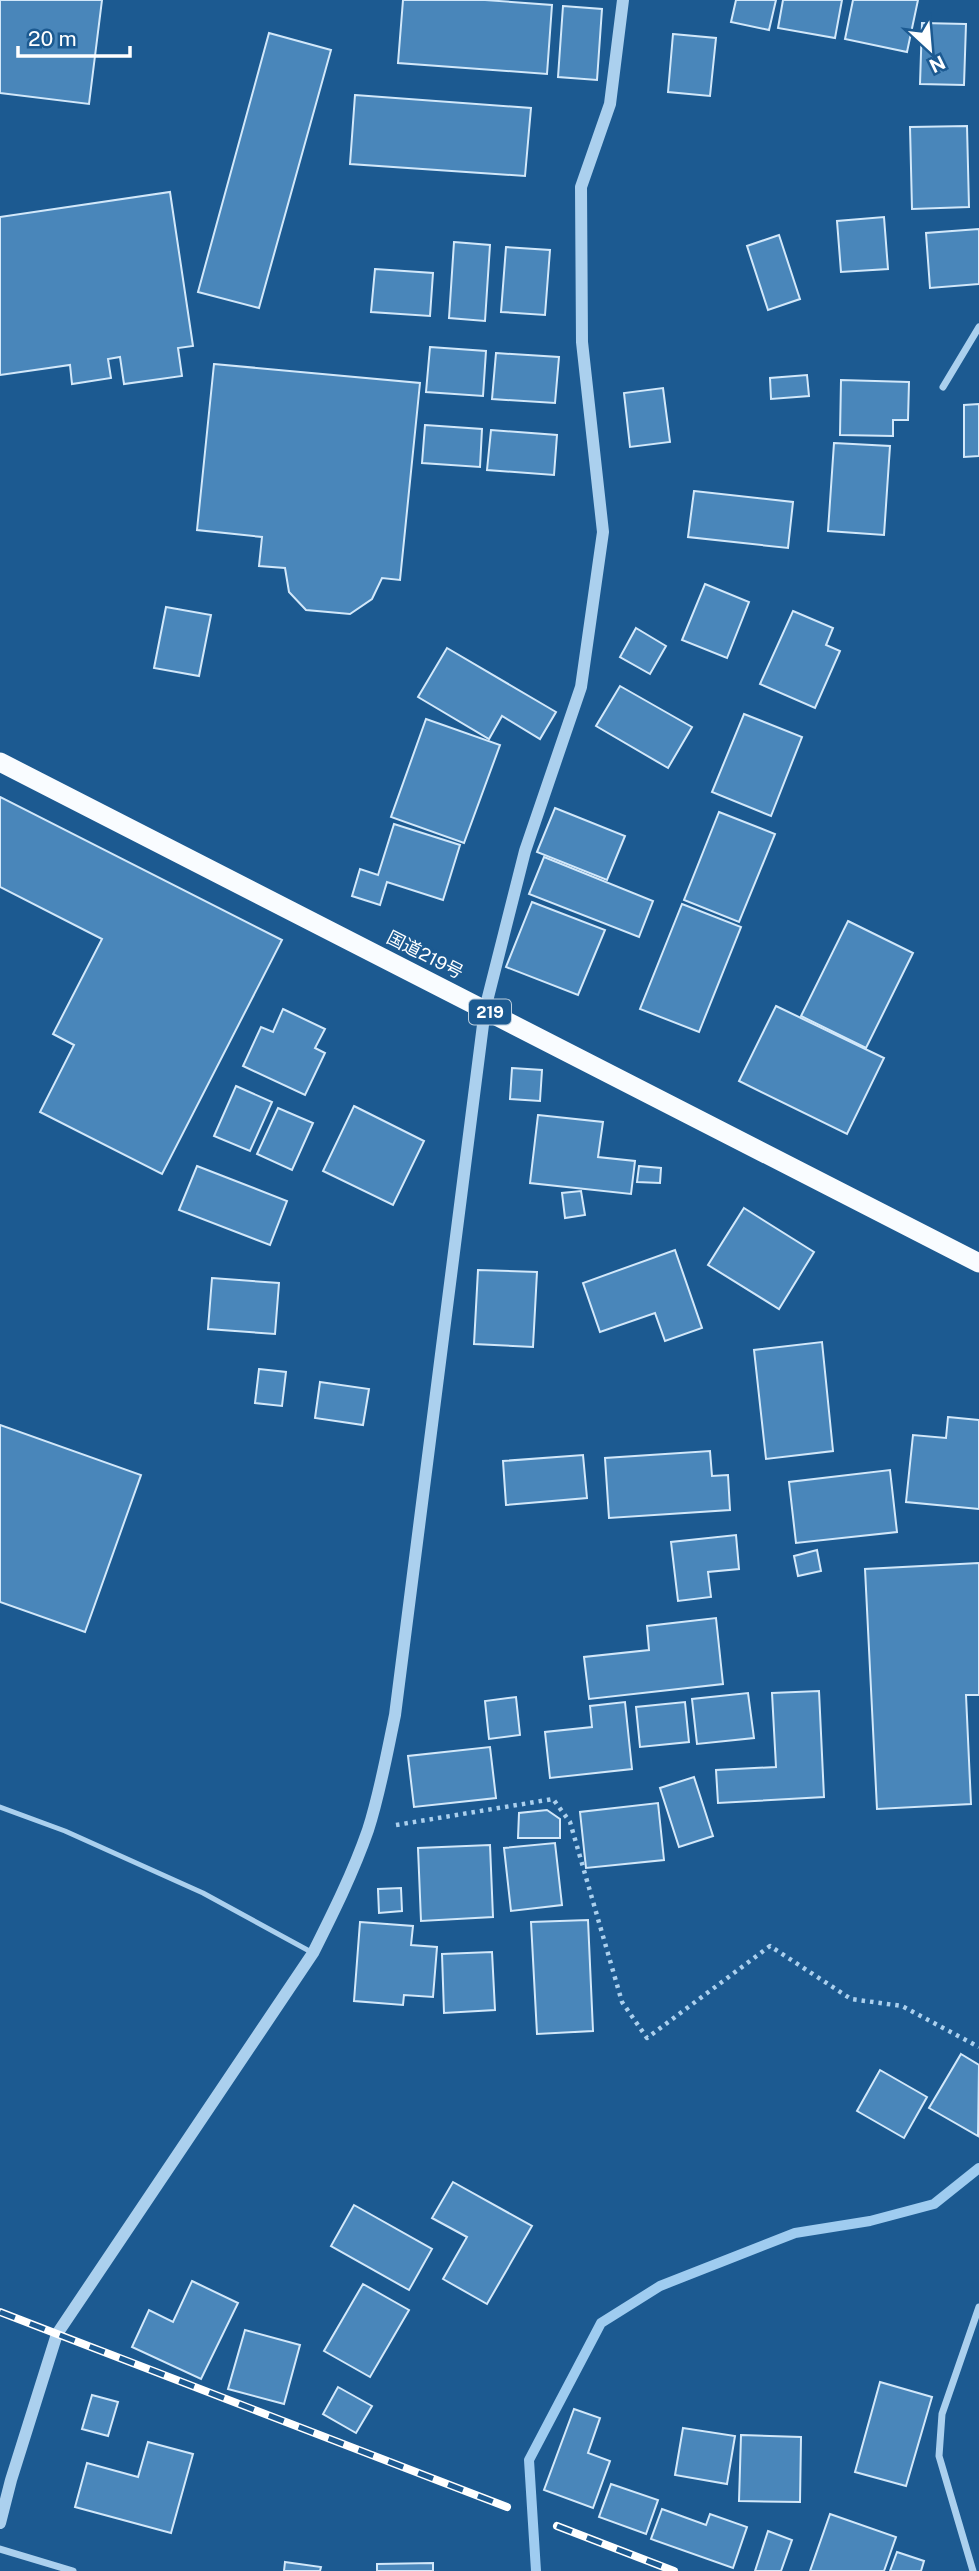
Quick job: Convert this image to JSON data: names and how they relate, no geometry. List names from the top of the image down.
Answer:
{
  "streets": {
    "highway": ["国道219号", "219"]
  },
  "scale_bar": "20 m",
  "north": "bottom right"
}
